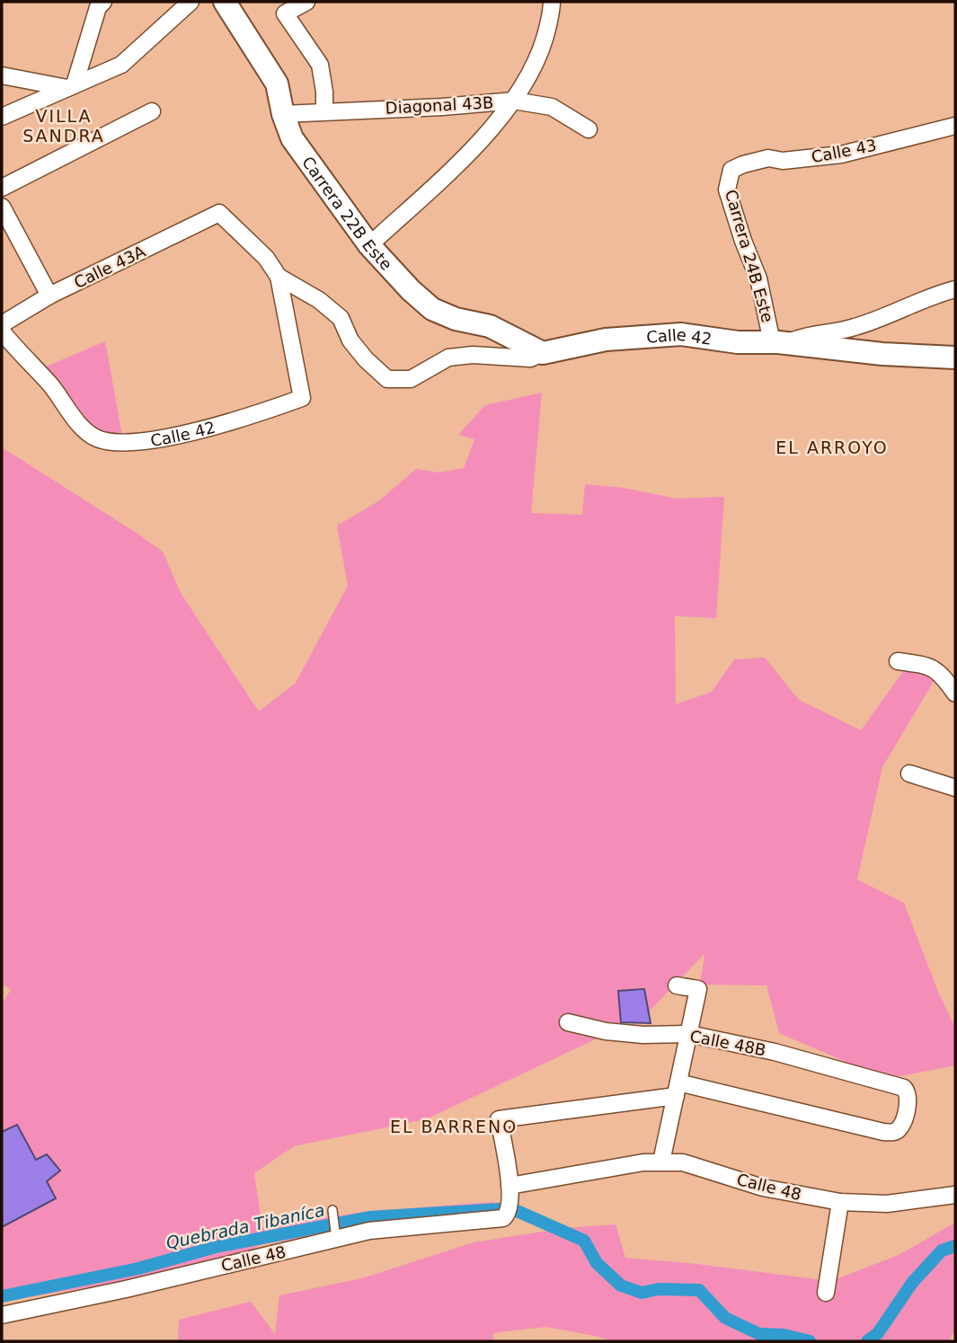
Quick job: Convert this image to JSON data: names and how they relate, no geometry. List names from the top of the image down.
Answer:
{
  "streets": {
    "street": [
      "Diagonal 43B",
      "Calle 43",
      "Carrera 22B Este",
      "Carrera 24B Este",
      "Calle 43A",
      "Calle 42",
      "Calle 48B",
      "Calle 48"
    ]
  },
  "crossings": [
    ["Diagonal 43B", "Carrera 22B Este"],
    ["Calle 43", "Carrera 24B Este"],
    ["Carrera 22B Este", "Calle 42"],
    ["Carrera 24B Este", "Calle 42"],
    ["Calle 43A", "Calle 42"]
  ],
  "districts": ["VILLA SANDRA", "EL ARROYO", "EL BARRENO"],
  "water": ["Quebrada Tibaníca"]
}
